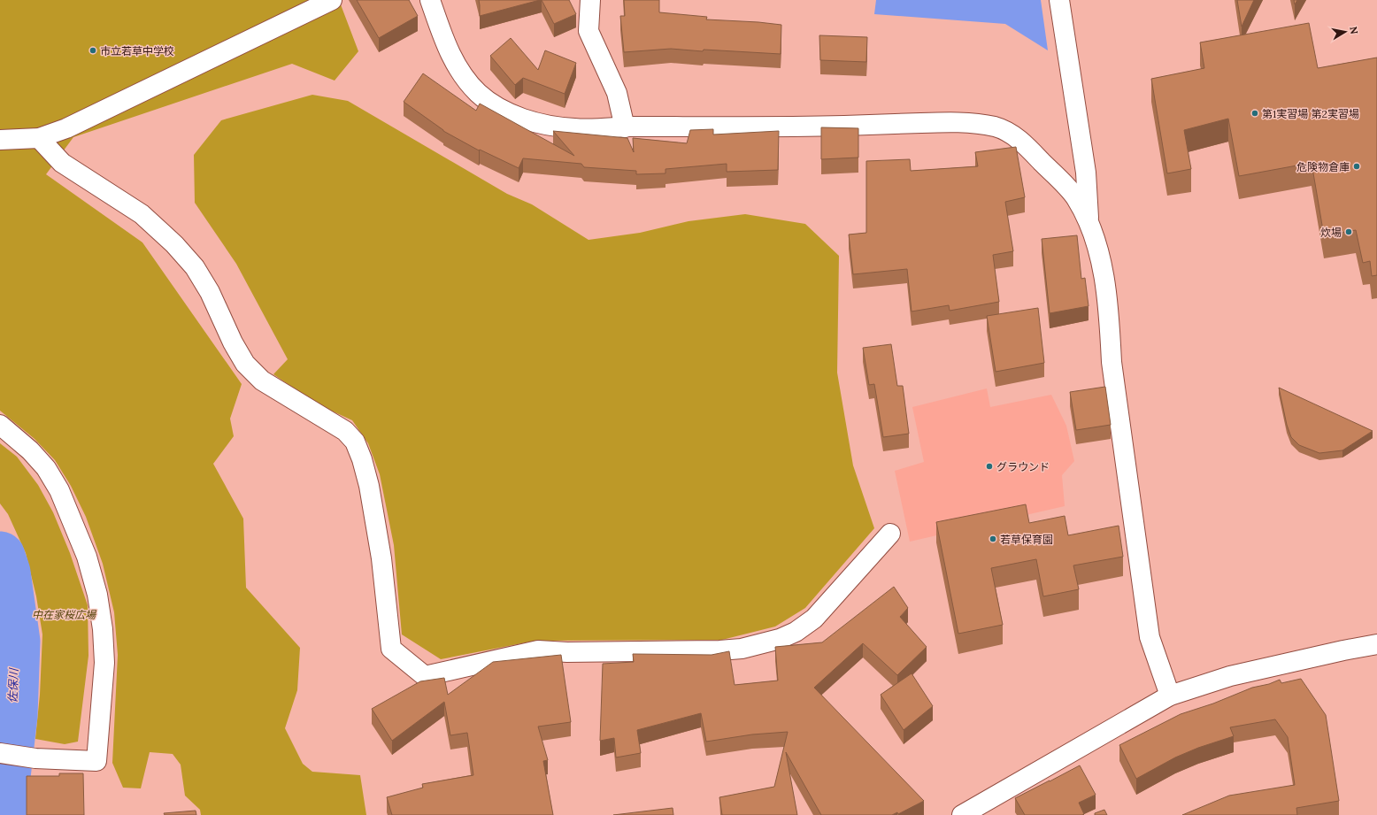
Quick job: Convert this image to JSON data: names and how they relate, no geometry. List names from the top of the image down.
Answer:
{
  "water": ["佐保川"],
  "parks": ["中在家桜広場"],
  "places": [
    "市立若草中学校",
    "第1実習場 第2実習場",
    "危険物倉庫",
    "炊場",
    "グラウンド",
    "若草保育園"
  ],
  "north": "right"
}
